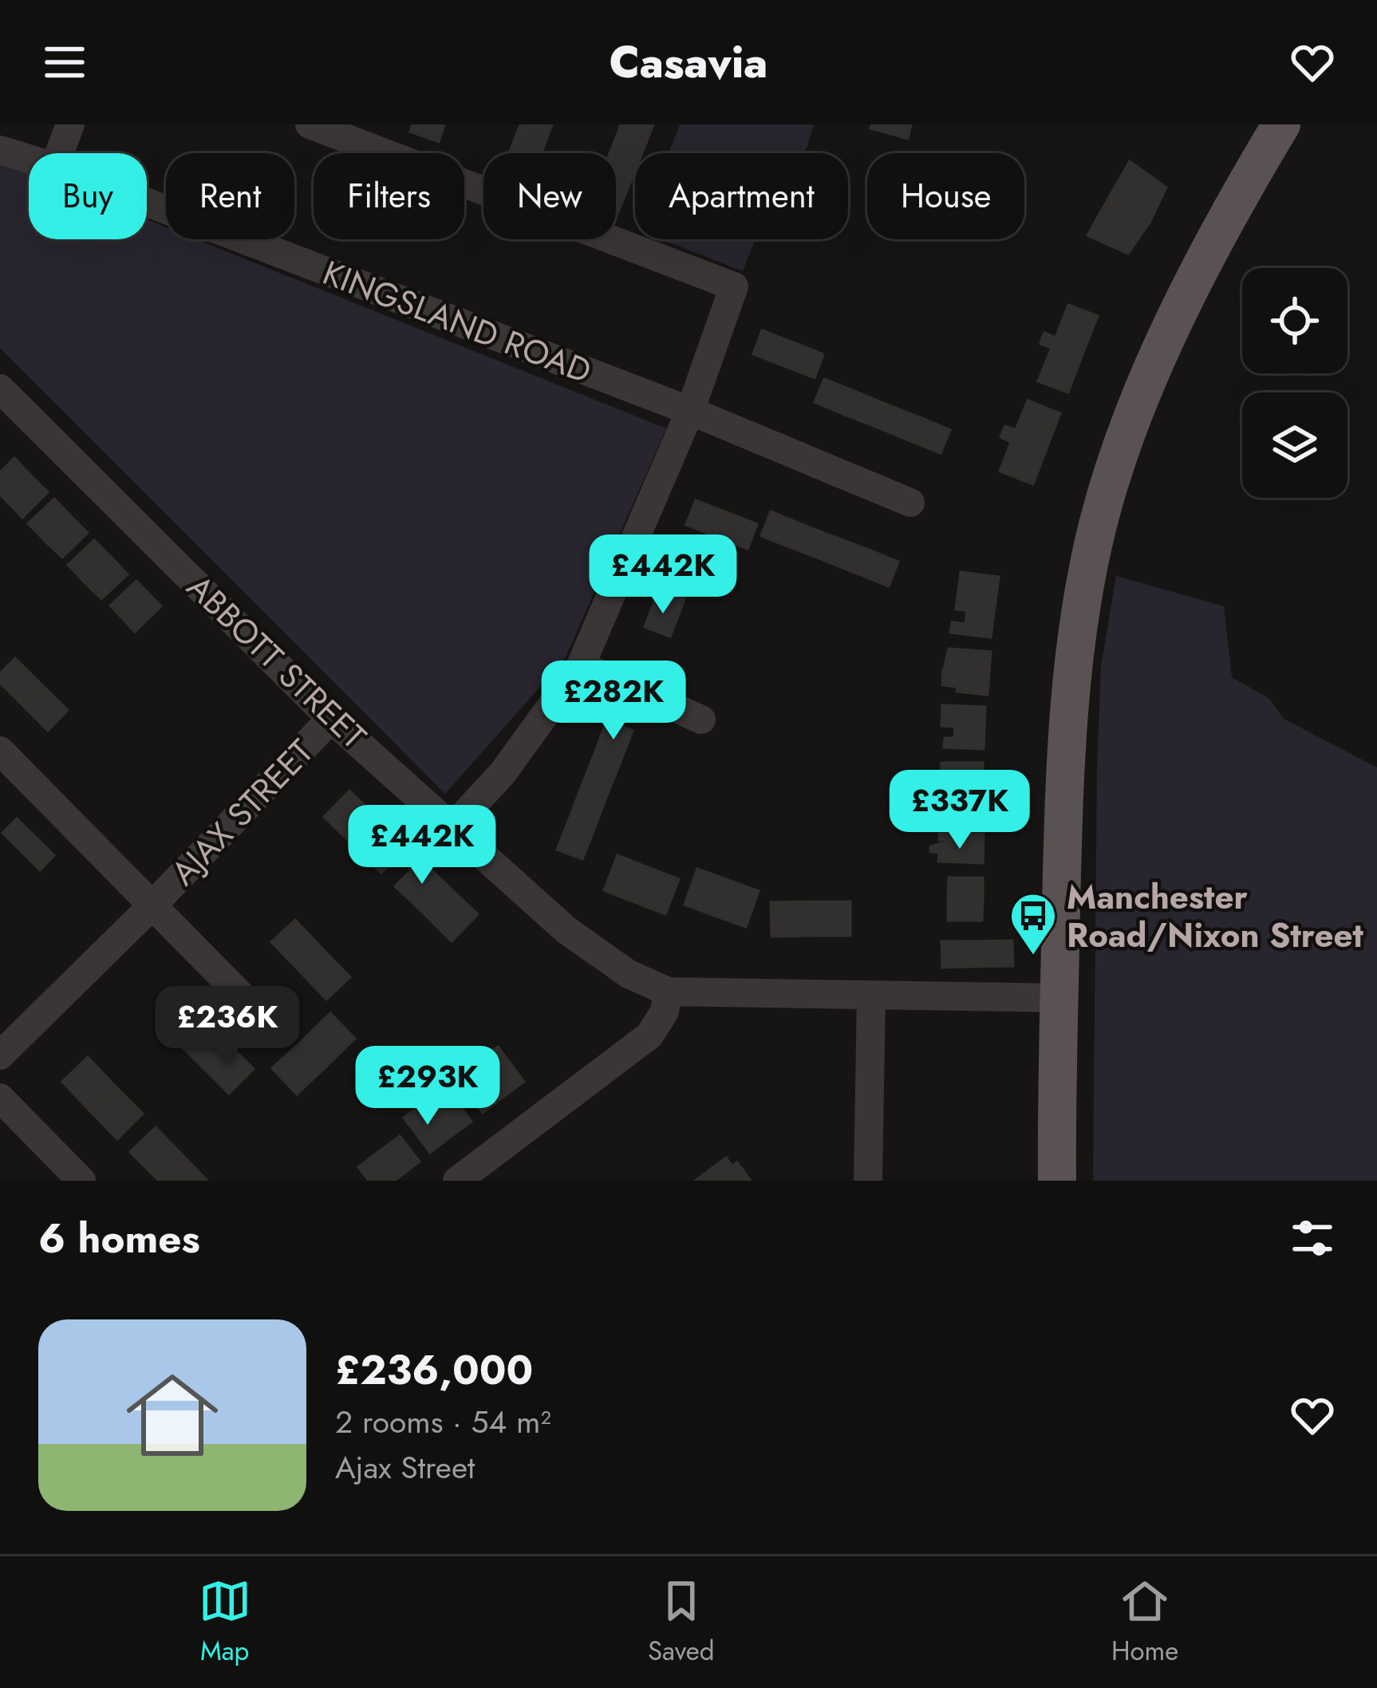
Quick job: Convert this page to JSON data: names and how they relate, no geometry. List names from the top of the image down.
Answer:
{
  "streets": {
    "street": ["KINGSLAND ROAD", "ABBOTT STREET", "AJAX STREET"]
  },
  "crossings": [
    ["ABBOTT STREET", "AJAX STREET"]
  ],
  "places": {
    "bus stop": ["Manchester Road/Nixon Street"]
  },
  "page": {
    "header": "Casavia",
    "chip": [
      "Buy",
      "Rent",
      "Filters",
      "New",
      "Apartment",
      "House"
    ],
    "price": [
      "£442K",
      "£282K",
      "£337K",
      "£442K",
      "£236K",
      "£293K"
    ],
    "heading": "6 homes",
    "list": [
      {
        "name": "£236,000",
        "note": "2 rooms · 54 m² · Ajax Street"
      }
    ],
    "tabs": ["Map", "Saved", "Home"]
  }
}
